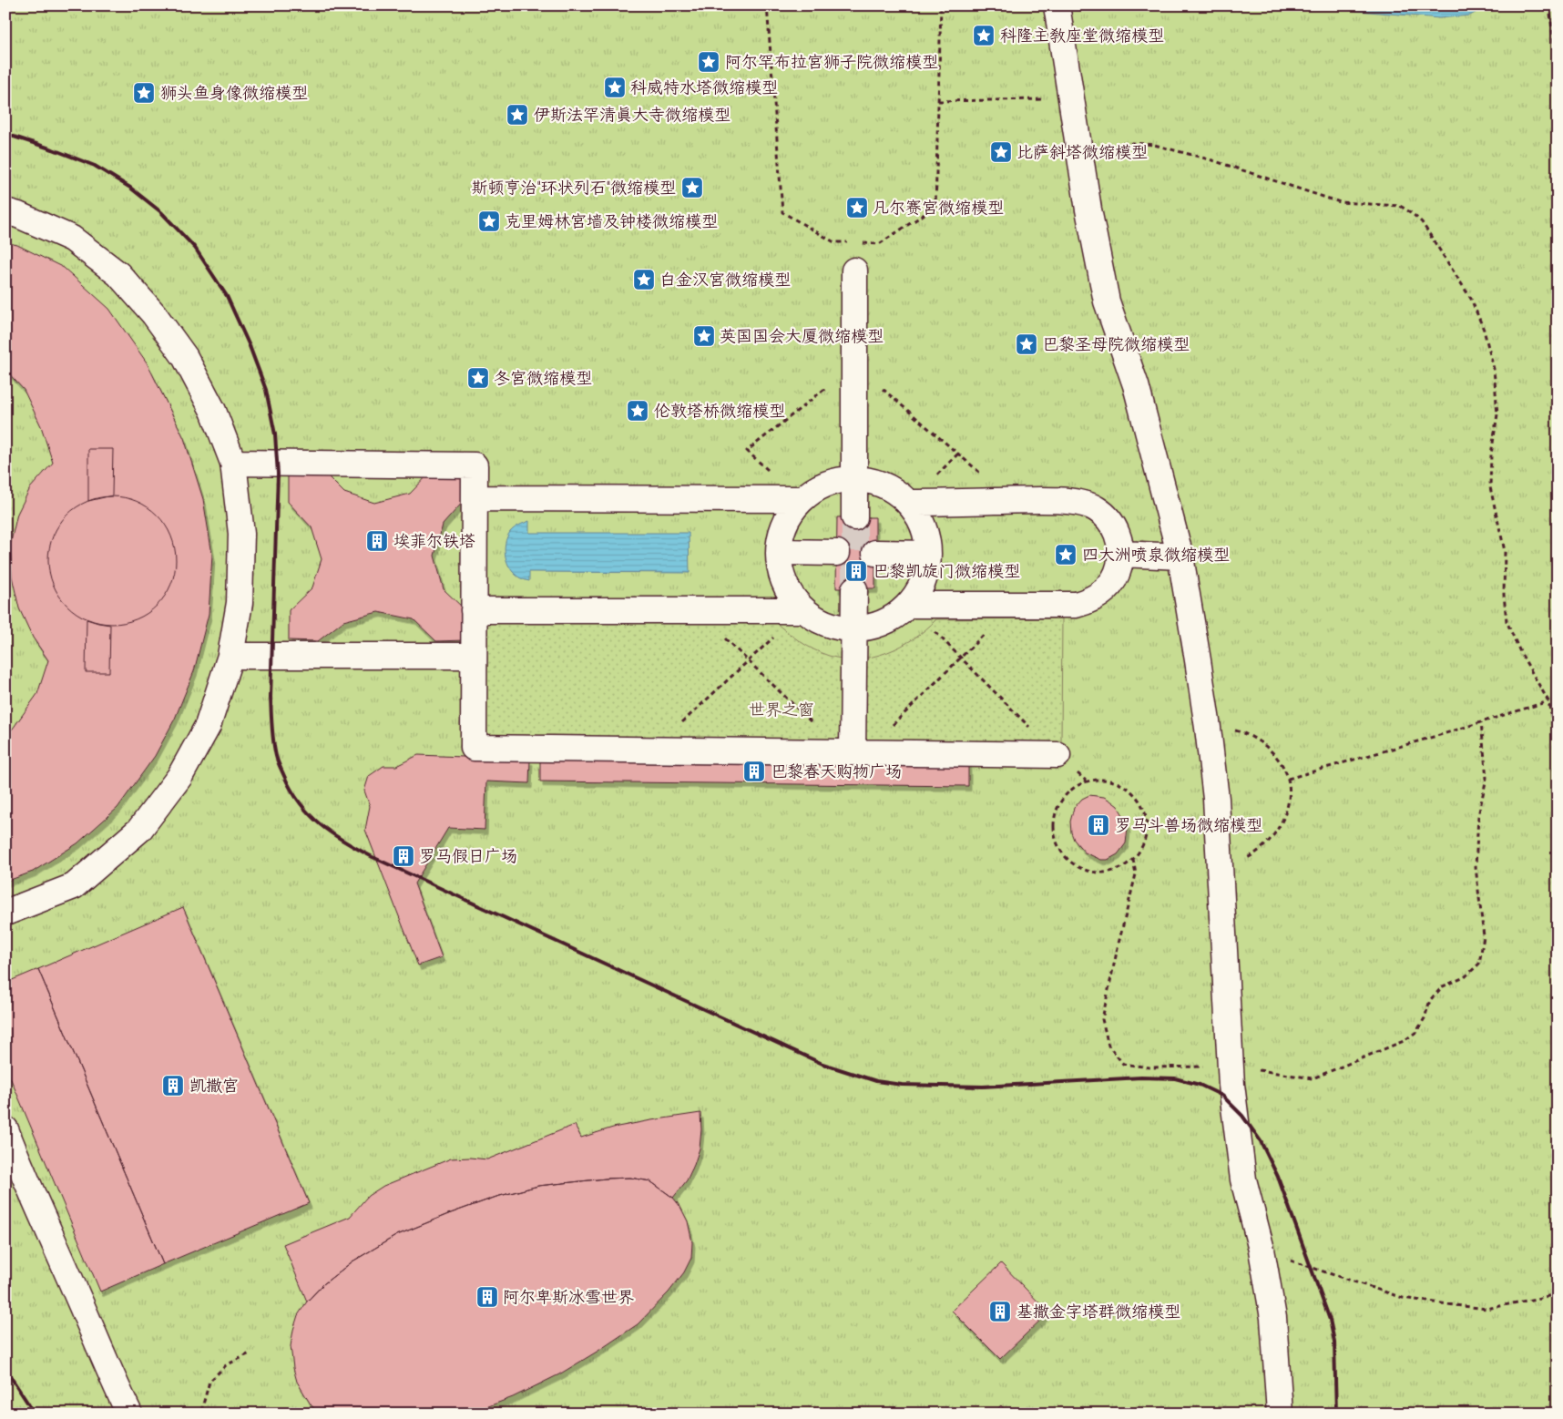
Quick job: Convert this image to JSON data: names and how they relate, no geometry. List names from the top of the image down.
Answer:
{
  "parks": ["世界之窗"],
  "places": {
    "place": [
      "科隆主教座堂微缩模型",
      "阿尔罕布拉宫狮子院微缩模型",
      "科威特水塔微缩模型",
      "狮头鱼身像微缩模型",
      "伊斯法罕清真大寺微缩模型",
      "比萨斜塔微缩模型",
      "斯顿亨治“环状列石”微缩模型",
      "凡尔赛宫微缩模型",
      "克里姆林宫墙及钟楼微缩模型",
      "白金汉宫微缩模型",
      "英国国会大厦微缩模型",
      "巴黎圣母院微缩模型",
      "冬宫微缩模型",
      "伦敦塔桥微缩模型",
      "四大洲喷泉微缩模型"
    ],
    "building": [
      "埃菲尔铁塔",
      "巴黎凯旋门微缩模型",
      "巴黎春天购物广场",
      "罗马斗兽场微缩模型",
      "罗马假日广场",
      "凯撒宫",
      "阿尔卑斯冰雪世界",
      "基撒金字塔群微缩模型"
    ]
  }
}
